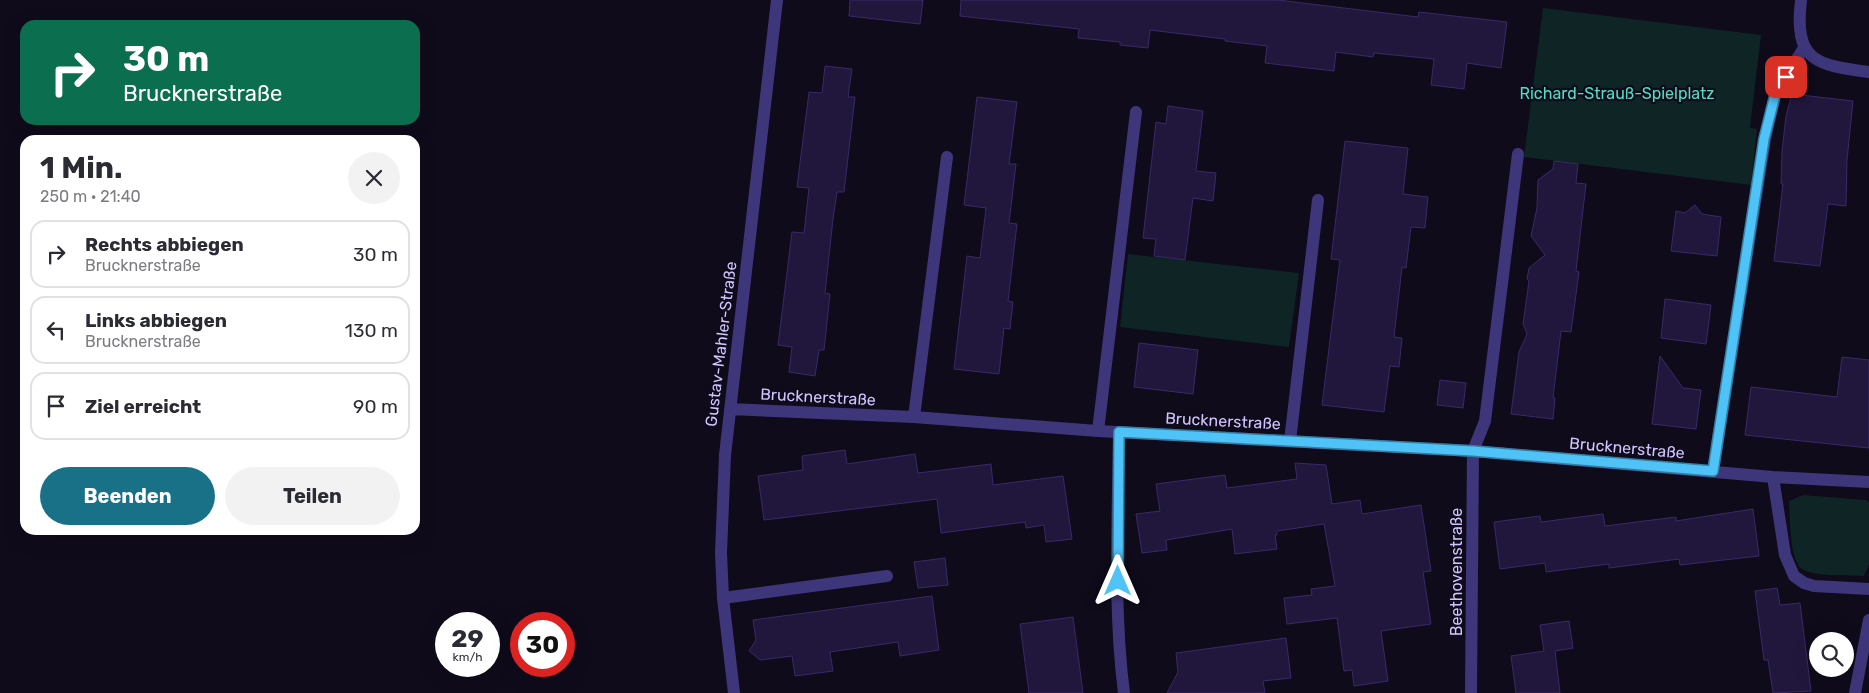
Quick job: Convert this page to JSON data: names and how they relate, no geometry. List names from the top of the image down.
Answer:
{
  "streets": {
    "street": ["Gustav-Mahler-Straße", "Brucknerstraße", "Beethovenstraße"]
  },
  "crossings": [
    ["Gustav-Mahler-Straße", "Brucknerstraße"],
    ["Brucknerstraße", "Beethovenstraße"]
  ],
  "parks": ["Richard-Strauß-Spielplatz"],
  "page": {
    "turn": ["30 m", "Brucknerstraße"],
    "heading": ["1 Min.", "250 m · 21:40"],
    "list": [
      {
        "name": "Rechts abbiegen",
        "note": "Brucknerstraße",
        "value": "30 m"
      },
      {
        "name": "Links abbiegen",
        "note": "Brucknerstraße",
        "value": "130 m"
      },
      {
        "name": "Ziel erreicht",
        "value": "90 m"
      }
    ],
    "buttons": ["Beenden", "Teilen"],
    "speed": "29 km/h",
    "limit": "30"
  }
}
